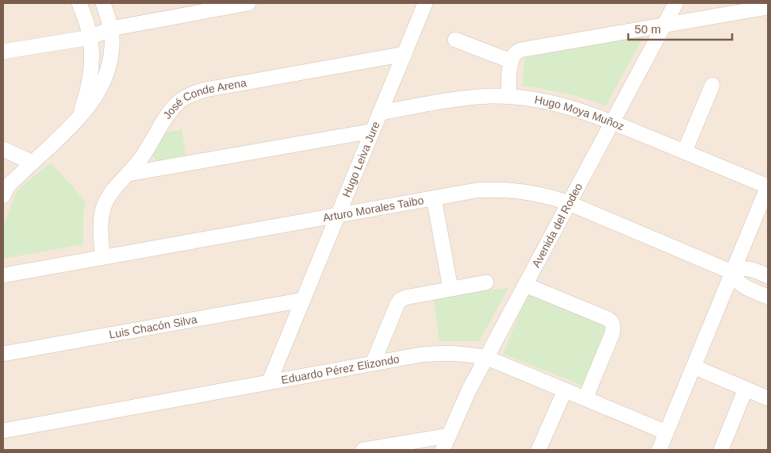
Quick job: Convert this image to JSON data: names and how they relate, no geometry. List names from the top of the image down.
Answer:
{
  "streets": {
    "street": [
      "José Conde Arena",
      "Hugo Moya Muñoz",
      "Hugo Leiva Jure",
      "Arturo Morales Taibo",
      "Avenida del Rodeo",
      "Luis Chacón Silva",
      "Eduardo Pérez Elizondo"
    ]
  },
  "crossings": [
    ["José Conde Arena", "Hugo Leiva Jure"],
    ["José Conde Arena", "Arturo Morales Taibo"],
    ["Hugo Moya Muñoz", "Hugo Leiva Jure"],
    ["Hugo Moya Muñoz", "Avenida del Rodeo"],
    ["Hugo Leiva Jure", "Arturo Morales Taibo"],
    ["Hugo Leiva Jure", "Luis Chacón Silva"],
    ["Hugo Leiva Jure", "Eduardo Pérez Elizondo"],
    ["Arturo Morales Taibo", "Avenida del Rodeo"],
    ["Avenida del Rodeo", "Eduardo Pérez Elizondo"]
  ],
  "scale_bar": "50 m"
}
